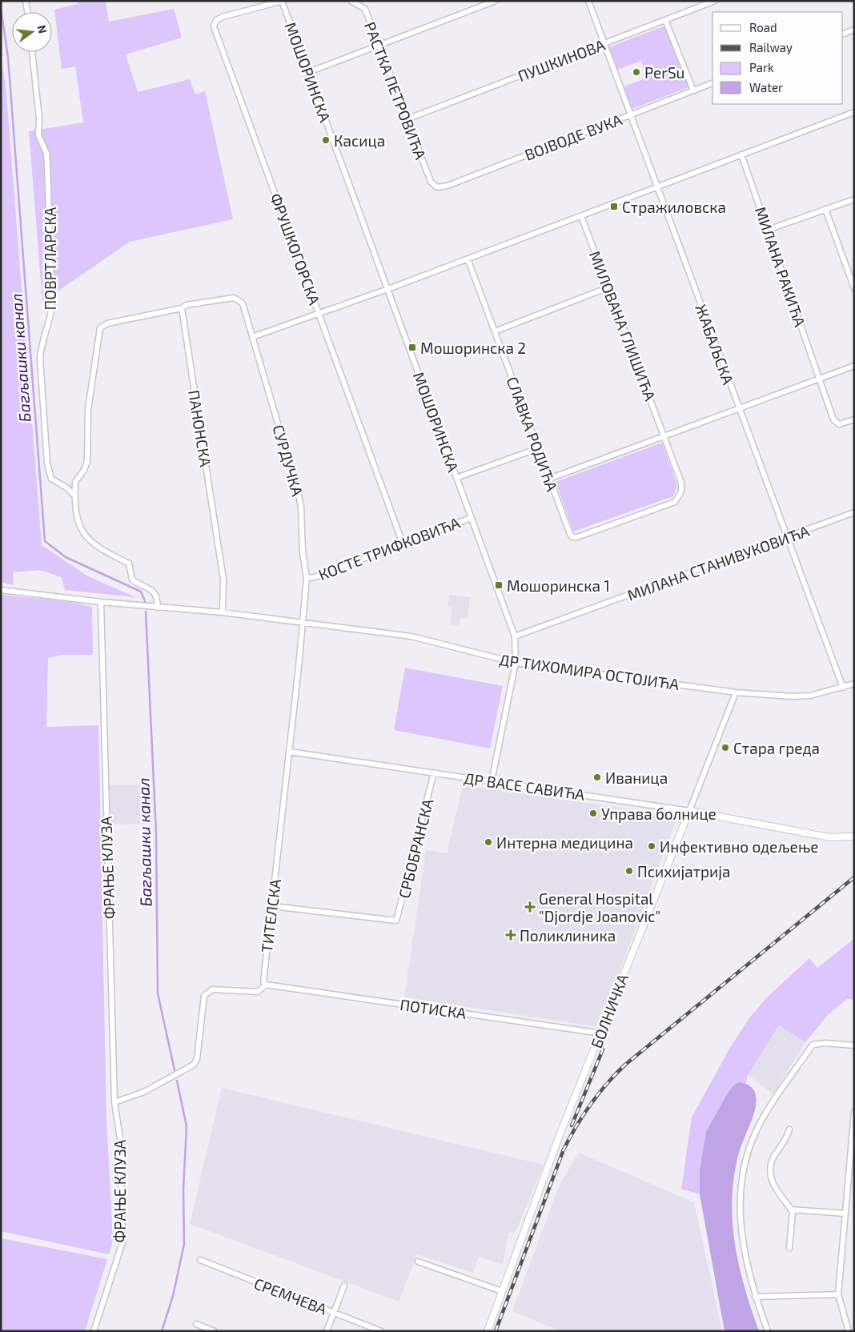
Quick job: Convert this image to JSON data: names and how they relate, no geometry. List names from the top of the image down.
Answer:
{
  "streets": {
    "street": [
      "ПУШКИНОВА",
      "МОШОРИНСКА",
      "РАСТКА ПЕТРОВИЋА",
      "ВОЈВОДЕ ВУКА",
      "ФРУШКОГОРСКА",
      "ПОВРТЛАРСКА",
      "МИЛАНА РАКИЋА",
      "МИЛОВАНА ГЛИШИЋА",
      "ЖАБАЉСКА",
      "ПАНОНСКА",
      "СЛАВКА РОДИЋА",
      "СУРДУЧКА",
      "КОСТЕ ТРИФКОВИЋА",
      "МИЛАНА СТАНИВУКОВИЋА",
      "ДР ТИХОМИРА ОСТОЈИЋА",
      "ДР ВАСЕ САВИЋА",
      "СРБОБРАНСКА",
      "ФРАЊЕ КЛУЗА",
      "ТИТЕЛСКА",
      "ПОТИСКА",
      "БОЛНИЧКА",
      "СРЕМЧЕВА"
    ]
  },
  "crossings": [
    ["ПУШКИНОВА", "РАСТКА ПЕТРОВИЋА"],
    ["ПУШКИНОВА", "ЖАБАЉСКА"],
    ["МОШОРИНСКА", "ФРУШКОГОРСКА"],
    ["МОШОРИНСКА", "КОСТЕ ТРИФКОВИЋА"],
    ["МОШОРИНСКА", "МИЛАНА СТАНИВУКОВИЋА"],
    ["МОШОРИНСКА", "ДР ТИХОМИРА ОСТОЈИЋА"],
    ["МОШОРИНСКА", "ДР ВАСЕ САВИЋА"],
    ["РАСТКА ПЕТРОВИЋА", "ВОЈВОДЕ ВУКА"],
    ["ВОЈВОДЕ ВУКА", "ЖАБАЉСКА"],
    ["ФРУШКОГОРСКА", "КОСТЕ ТРИФКОВИЋА"],
    ["МИЛОВАНА ГЛИШИЋА", "СЛАВКА РОДИЋА"],
    ["ЖАБАЉСКА", "МИЛАНА СТАНИВУКОВИЋА"],
    ["ЖАБАЉСКА", "ДР ТИХОМИРА ОСТОЈИЋА"],
    ["ПАНОНСКА", "СУРДУЧКА"],
    ["СУРДУЧКА", "КОСТЕ ТРИФКОВИЋА"],
    ["СУРДУЧКА", "ДР ТИХОМИРА ОСТОЈИЋА"],
    ["СУРДУЧКА", "ТИТЕЛСКА"],
    ["ДР ТИХОМИРА ОСТОЈИЋА", "ТИТЕЛСКА"],
    ["ДР ТИХОМИРА ОСТОЈИЋА", "БОЛНИЧКА"],
    ["ДР ВАСЕ САВИЋА", "СРБОБРАНСКА"],
    ["ДР ВАСЕ САВИЋА", "ТИТЕЛСКА"],
    ["ДР ВАСЕ САВИЋА", "БОЛНИЧКА"],
    ["СРБОБРАНСКА", "ТИТЕЛСКА"],
    ["ТИТЕЛСКА", "ПОТИСКА"],
    ["ПОТИСКА", "БОЛНИЧКА"]
  ],
  "water": ["Багљашки канал"],
  "places": {
    "other": [
      "PerSu",
      "Касица",
      "Стара греда",
      "Иваница",
      "Управа болнице",
      "Интерна медицина",
      "Инфективно одељење",
      "Психијатрија"
    ],
    "transit": ["Стражиловска", "Мошоринска 2", "Мошоринска 1"],
    "health": ["General Hospital \"Djordje Joanovic\"", "Поликлиника"]
  },
  "legend": [
    "Road",
    "Railway",
    "Park",
    "Water"
  ],
  "north": "right"
}
